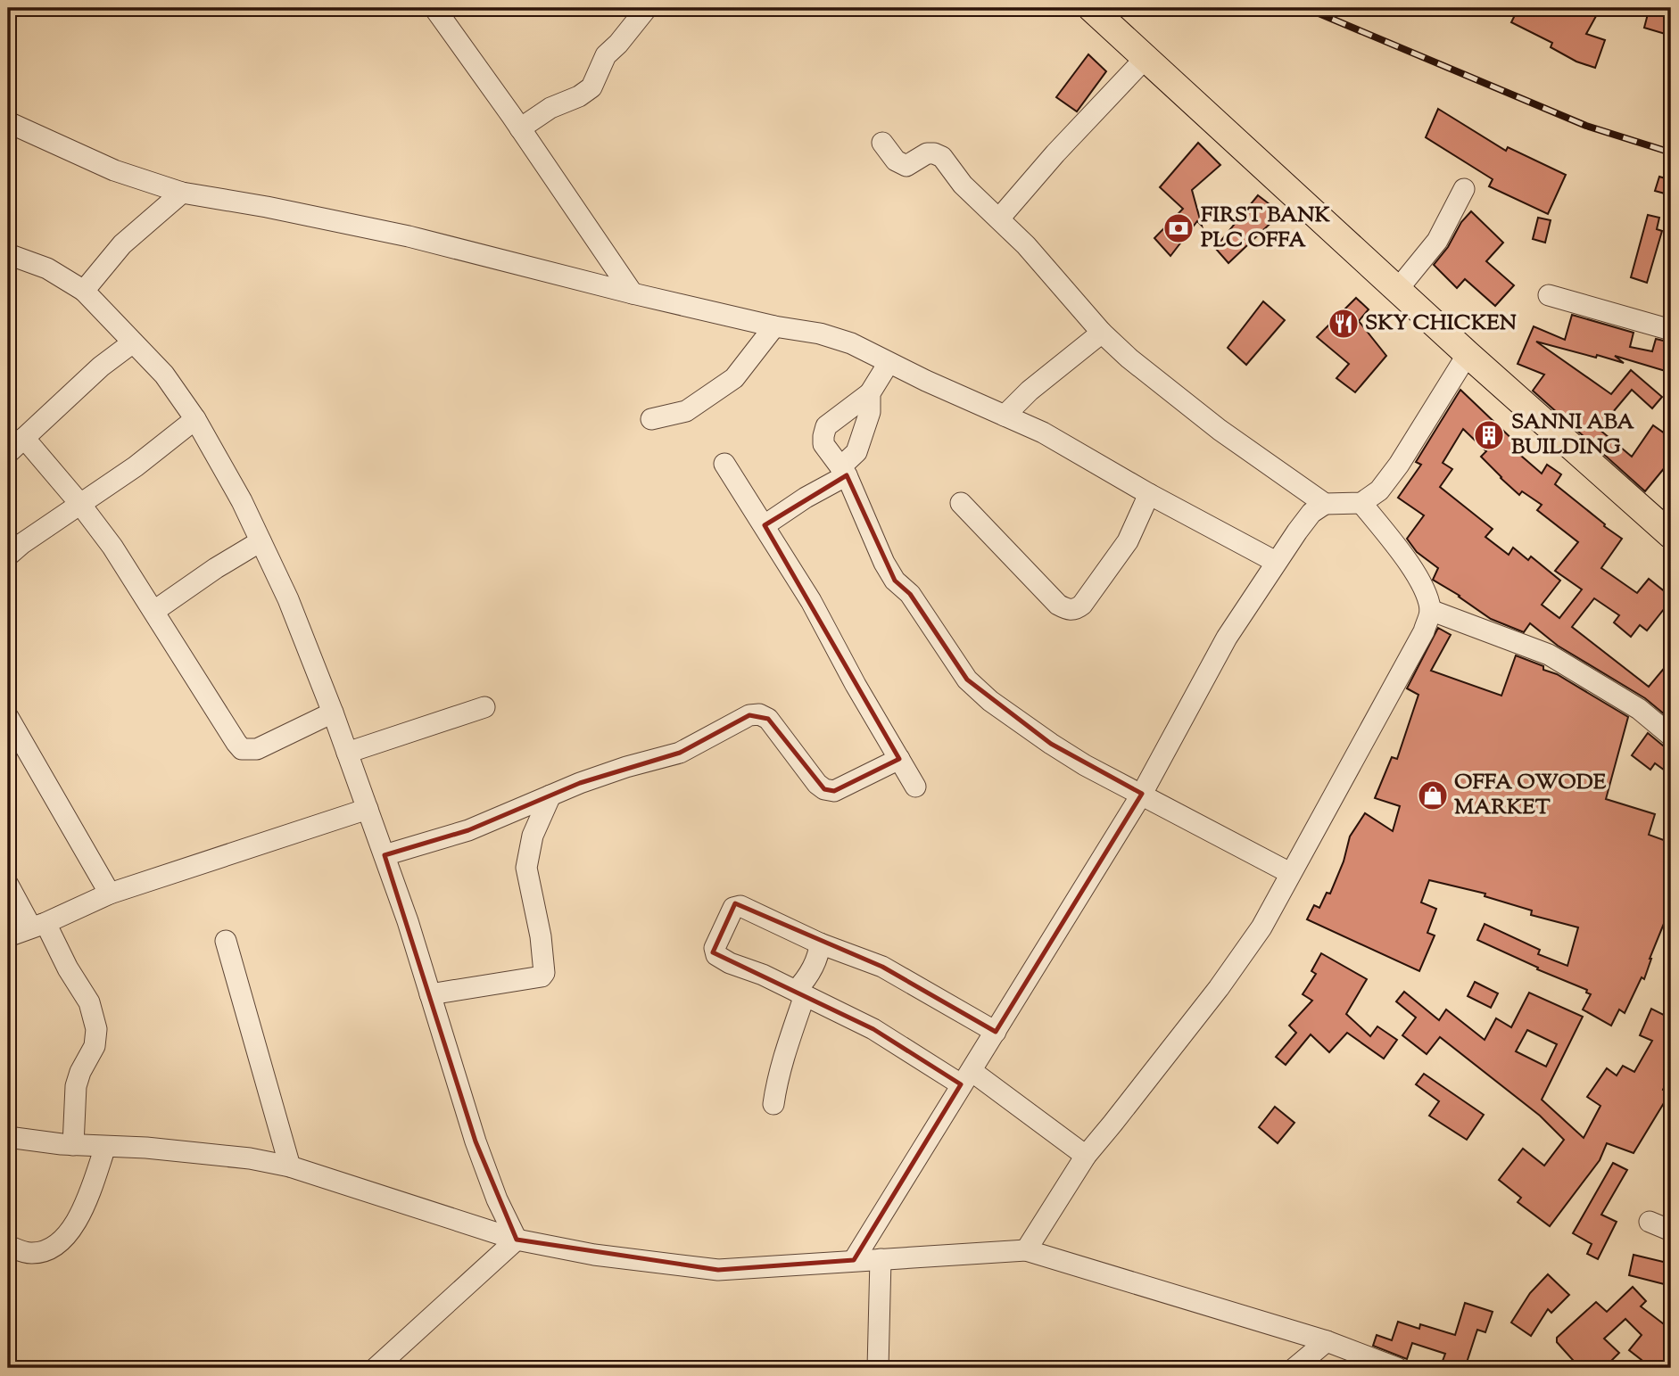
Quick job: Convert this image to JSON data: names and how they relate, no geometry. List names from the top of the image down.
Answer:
{
  "places": {
    "bank": ["FIRST BANK PLC OFFA"],
    "restaurant": ["SKY CHICKEN"],
    "building": ["SANNI ABA BUILDING"],
    "shop": ["OFFA OWODE MARKET"]
  }
}
